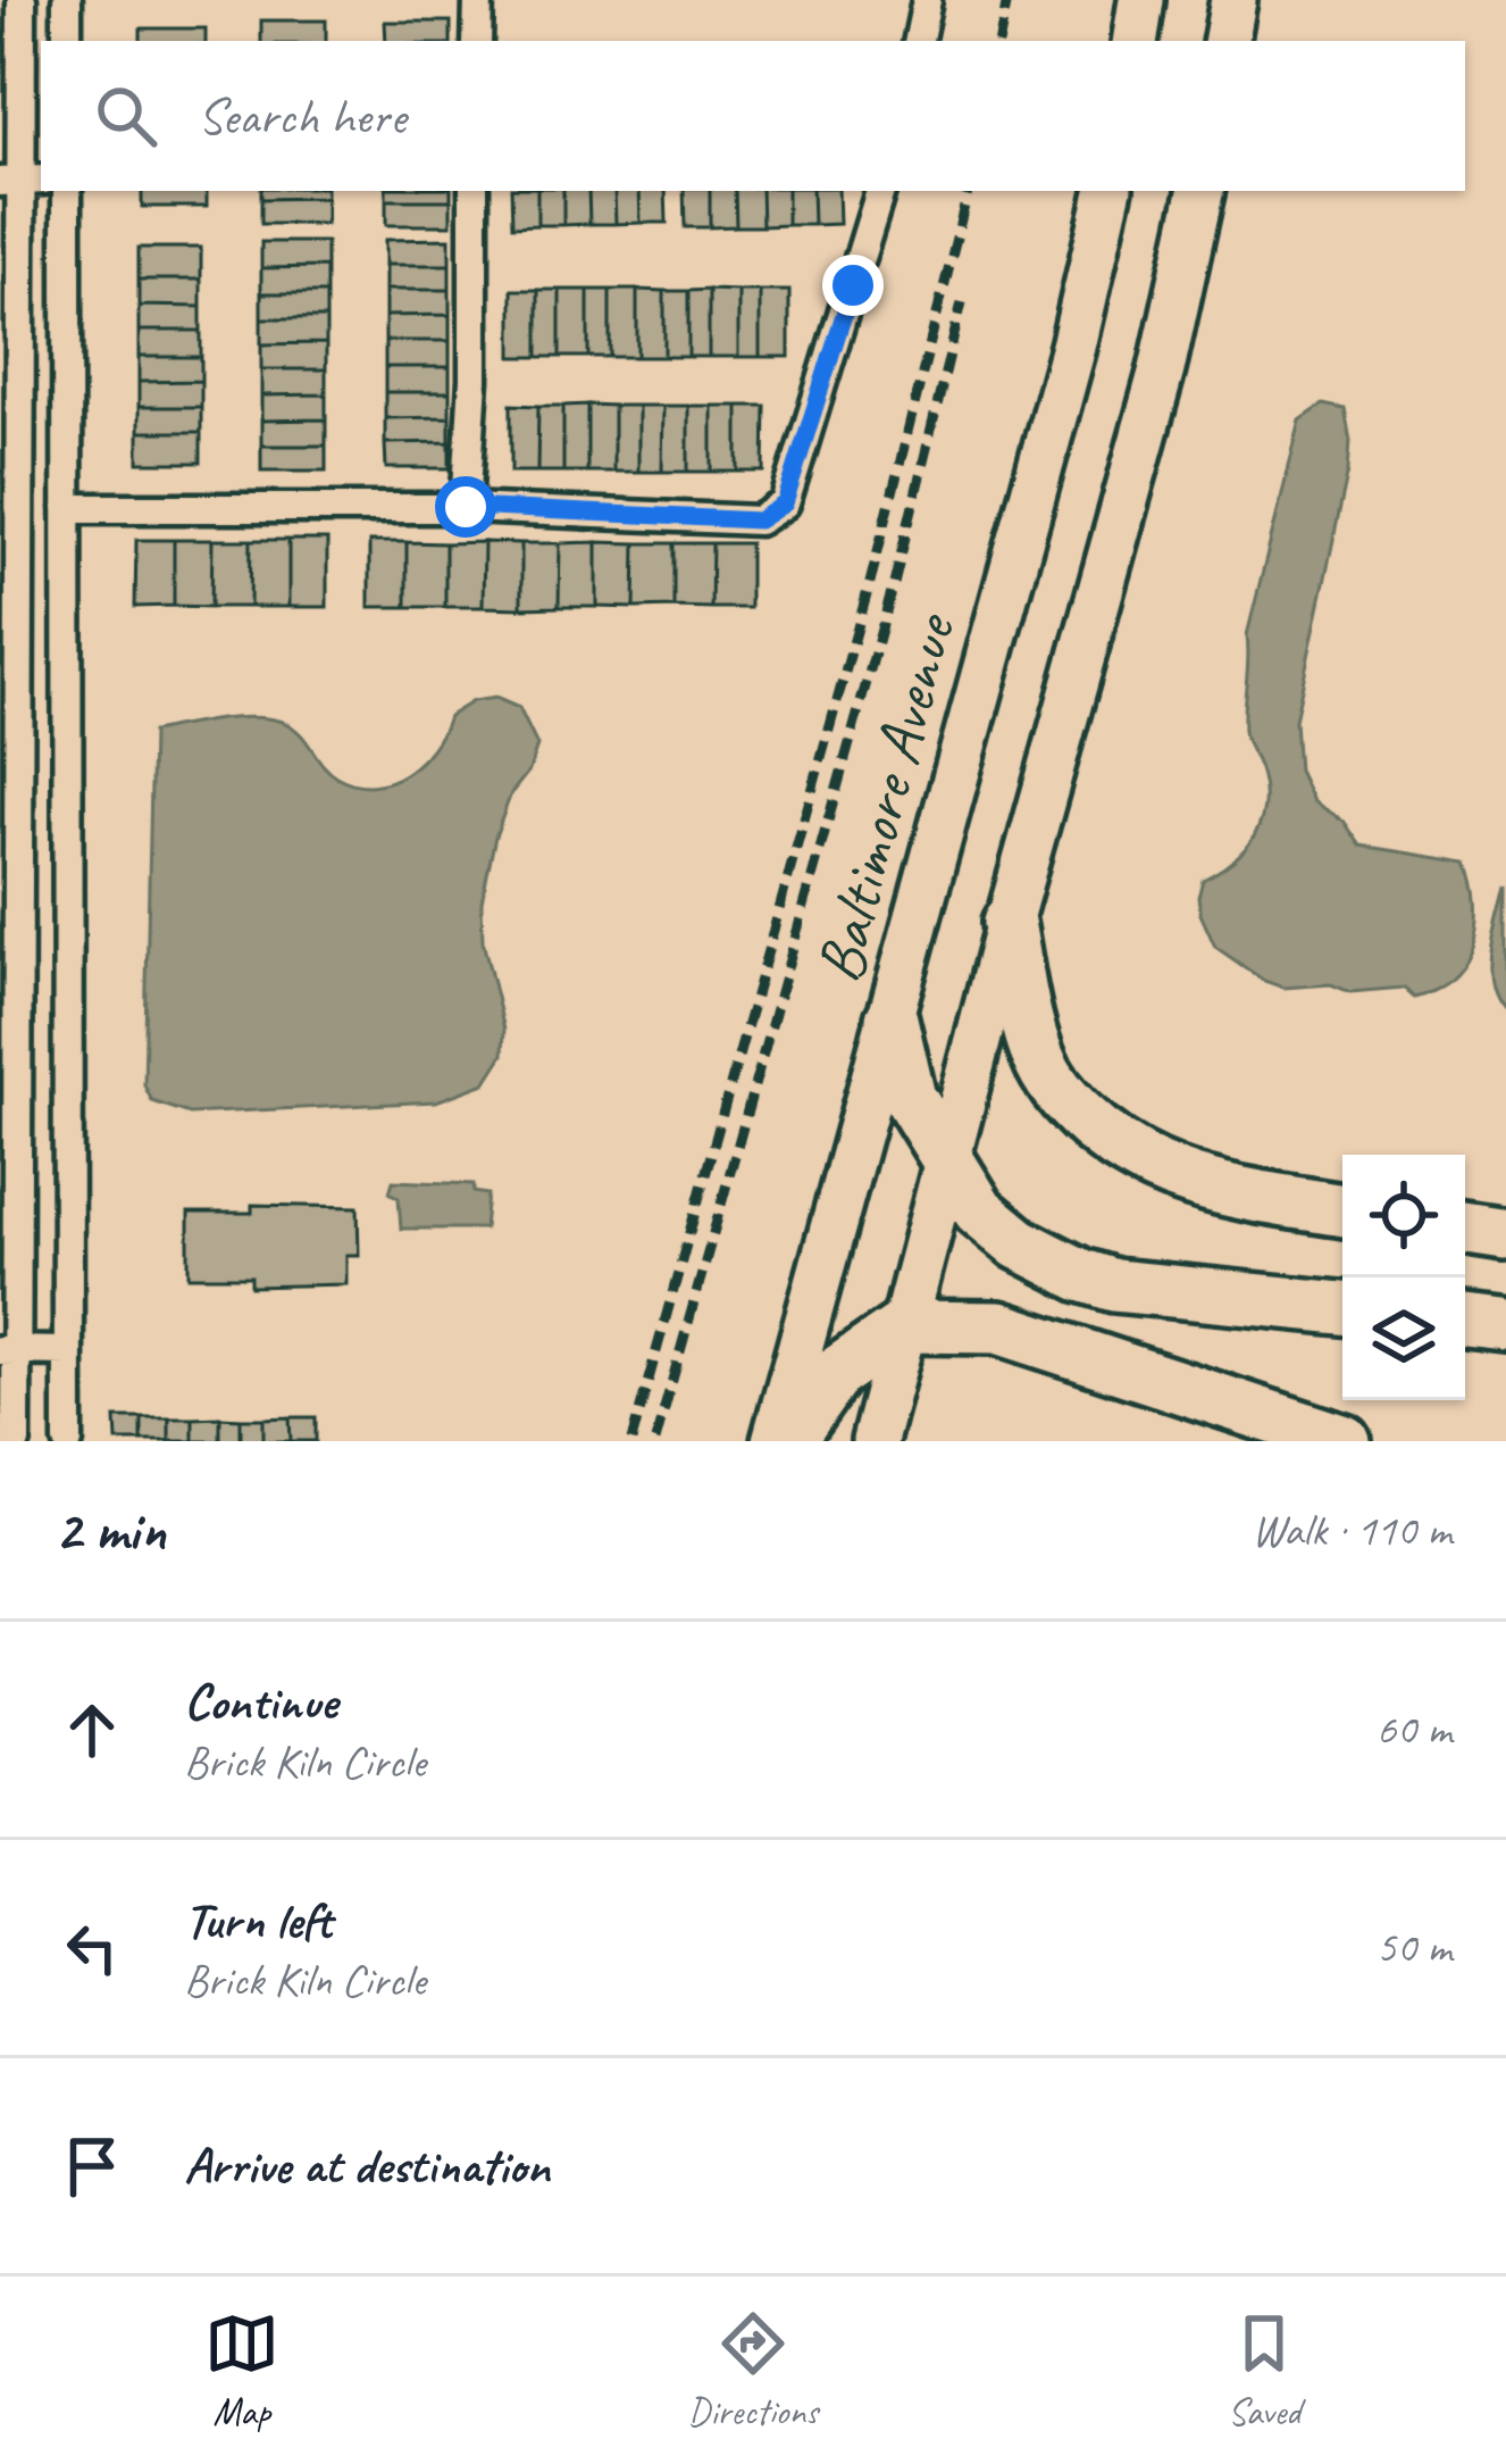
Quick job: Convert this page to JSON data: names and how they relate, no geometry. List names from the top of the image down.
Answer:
{
  "streets": {
    "main road": ["Baltimore Avenue"]
  },
  "page": {
    "search": "Search here",
    "heading": ["2 min", "Walk · 110 m"],
    "list": [
      ["Continue", "Brick Kiln Circle", "60 m"],
      ["Turn left", "Brick Kiln Circle", "50 m"],
      "Arrive at destination"
    ],
    "nav": ["Map", "Directions", "Saved"]
  }
}
